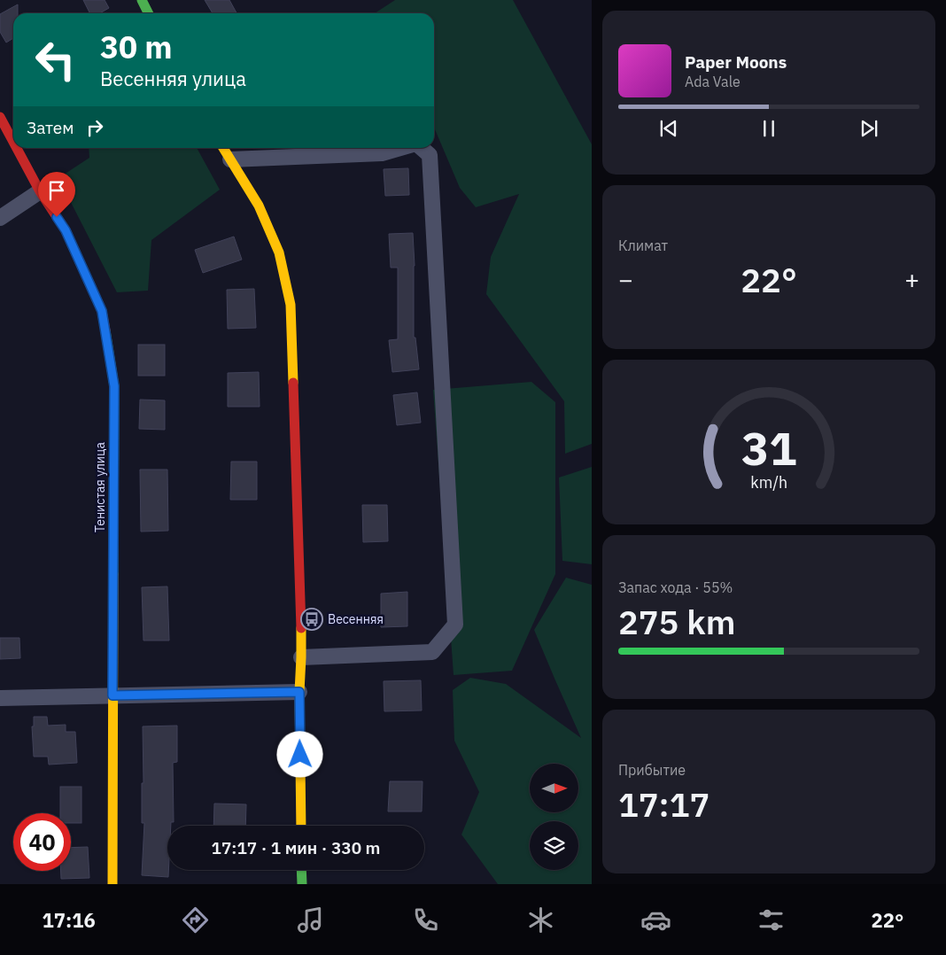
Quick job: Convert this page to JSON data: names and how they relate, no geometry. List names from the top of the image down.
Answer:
{
  "streets": {
    "street": ["Тенистая улица"]
  },
  "places": {
    "bus stop": ["Весенняя"]
  },
  "north": "right",
  "page": {
    "turn": ["30 m", "Весенняя улица"],
    "song": ["Paper Moons", "Ada Vale"],
    "then": "Затем",
    "tile": [
      "Климат",
      ["Запас хода · 55%", "275 km"],
      ["Прибытие", "17:17"]
    ],
    "heat": ["−", "22°", "+"],
    "limit": "40",
    "trip": "17:17 · 1 мин · 330 m",
    "tabs": ["17:16", "22°"],
    "gauge": ["31", "km/h"]
  }
}
